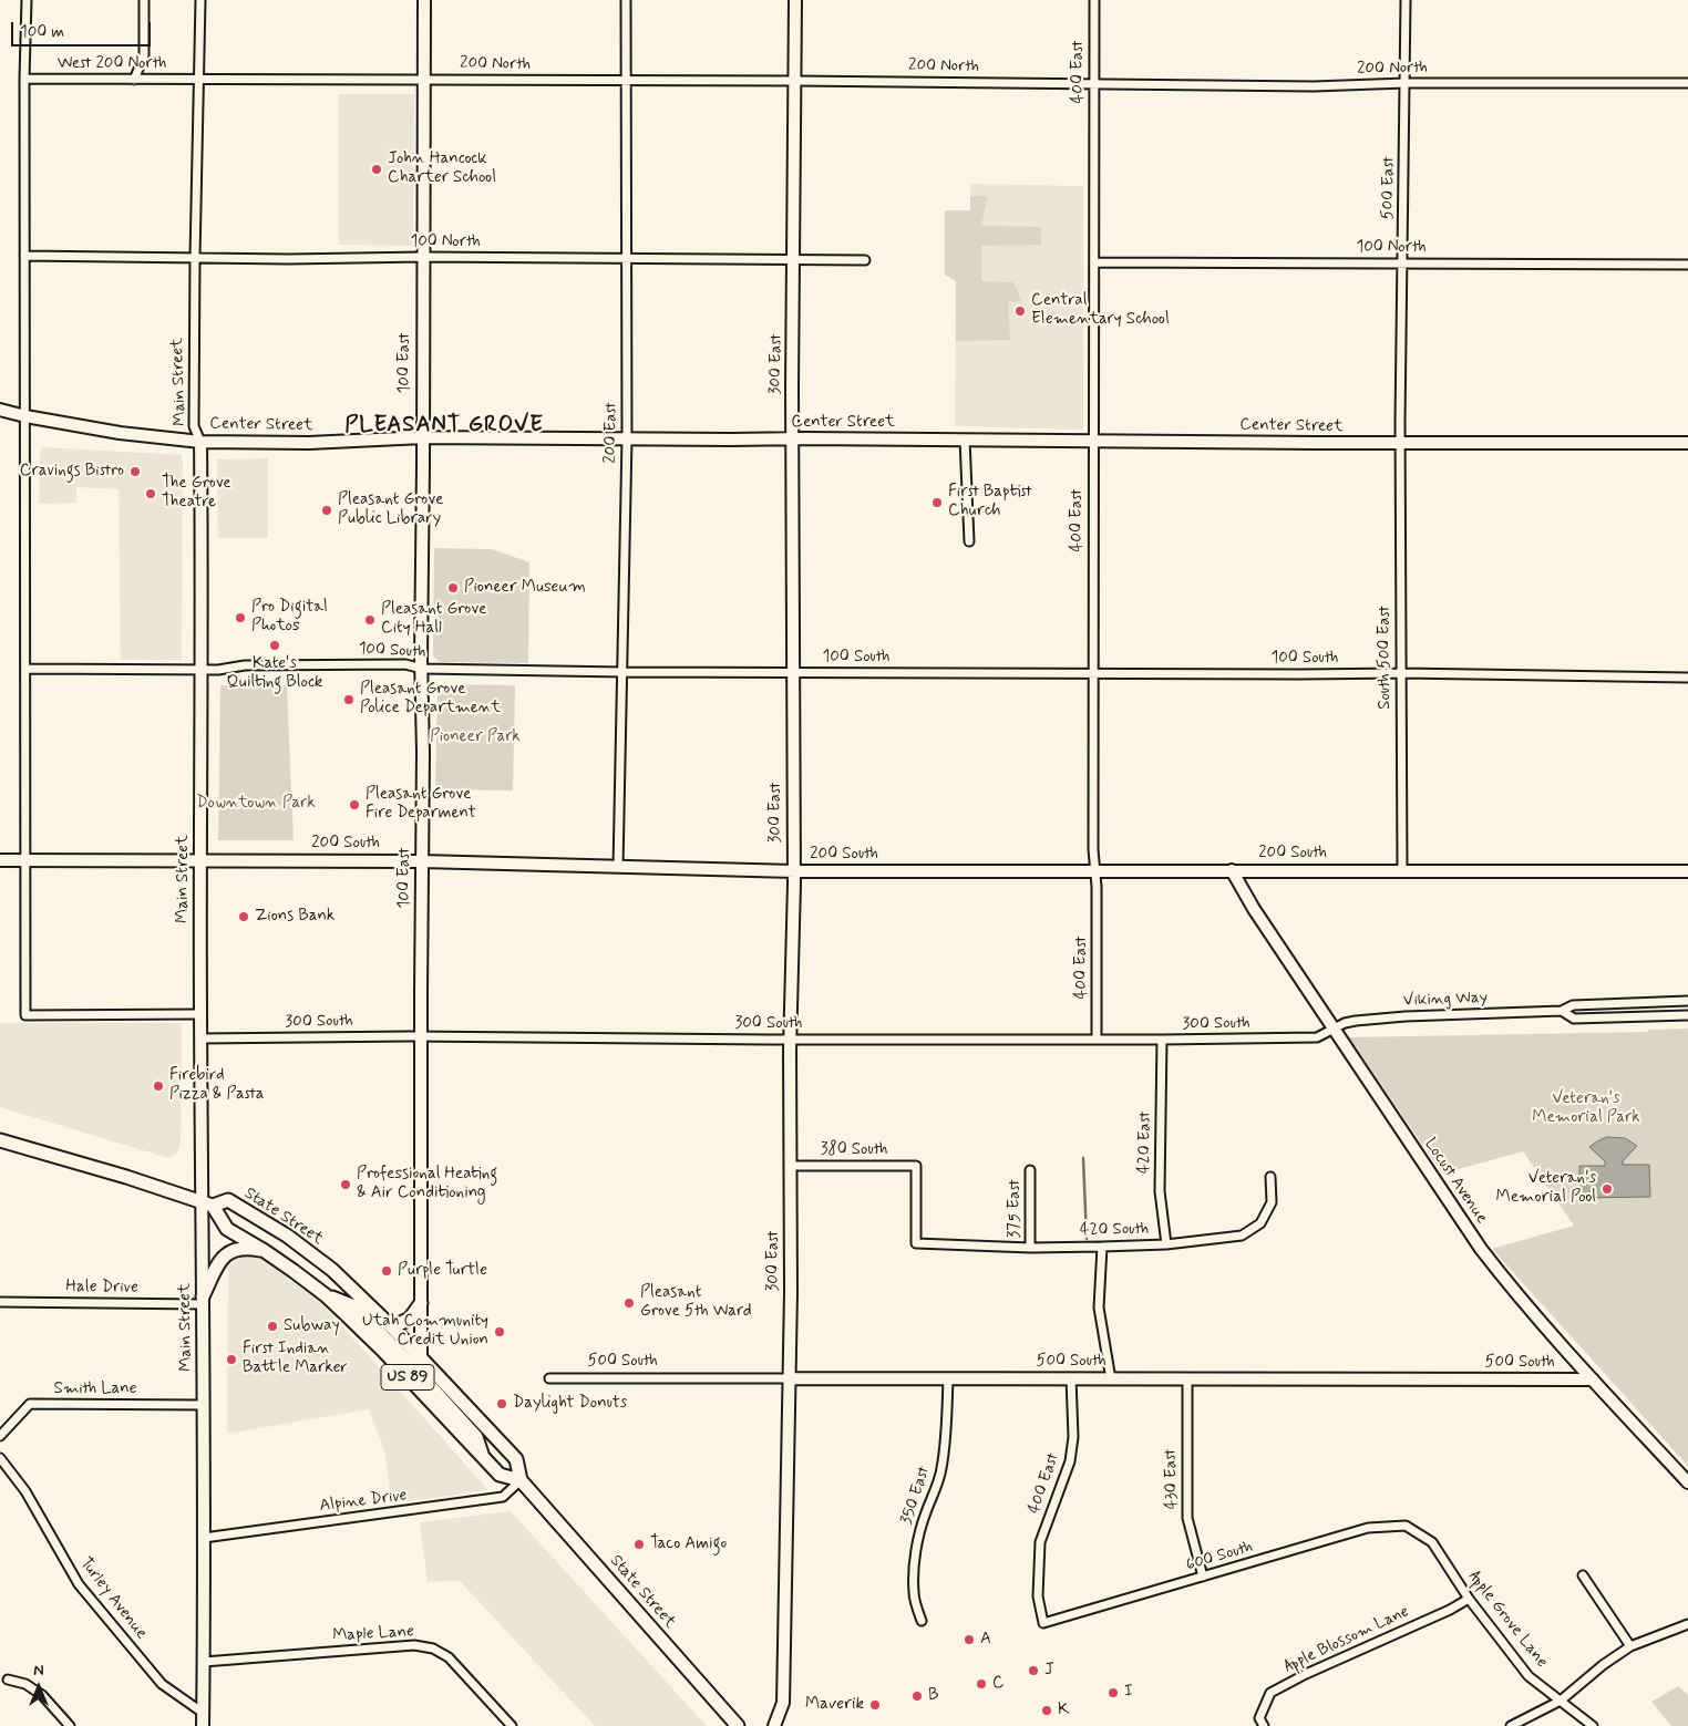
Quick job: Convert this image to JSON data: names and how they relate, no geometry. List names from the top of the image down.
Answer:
{
  "streets": {
    "main road": ["State Street", "US 89"],
    "street": [
      "West 200 North",
      "200 North",
      "400 East",
      "500 East",
      "100 North",
      "100 East",
      "300 East",
      "Main Street",
      "Center Street",
      "200 East",
      "100 South",
      "South 500 East",
      "200 South",
      "Viking Way",
      "300 South",
      "420 East",
      "380 South",
      "Locust Avenue",
      "375 East",
      "420 South",
      "Hale Drive",
      "500 South",
      "Smith Lane",
      "430 East",
      "350 East",
      "Alpine Drive",
      "600 South",
      "Turley Avenue",
      "Apple Grove Lane",
      "Maple Lane",
      "Apple Blossom Lane"
    ]
  },
  "crossings": [
    ["West 200 North", "200 North"],
    ["West 200 North", "Main Street"],
    ["200 North", "400 East"],
    ["200 North", "500 East"],
    ["200 North", "100 East"],
    ["200 North", "300 East"],
    ["200 North", "Main Street"],
    ["200 North", "200 East"],
    ["400 East", "100 North"],
    ["400 East", "Center Street"],
    ["400 East", "100 South"],
    ["400 East", "200 South"],
    ["400 East", "300 South"],
    ["400 East", "500 South"],
    ["400 East", "600 South"],
    ["500 East", "100 North"],
    ["500 East", "Center Street"],
    ["500 East", "South 500 East"],
    ["100 North", "100 East"],
    ["100 North", "300 East"],
    ["100 North", "Main Street"],
    ["100 North", "200 East"],
    ["100 East", "Center Street"],
    ["100 East", "100 South"],
    ["100 East", "200 South"],
    ["100 East", "300 South"],
    ["100 East", "State Street"],
    ["300 East", "Center Street"],
    ["300 East", "100 South"],
    ["300 East", "200 South"],
    ["300 East", "300 South"],
    ["300 East", "380 South"],
    ["300 East", "500 South"],
    ["Main Street", "Center Street"],
    ["Main Street", "100 South"],
    ["Main Street", "200 South"],
    ["Main Street", "300 South"],
    ["Main Street", "State Street"],
    ["Main Street", "Hale Drive"],
    ["Main Street", "Smith Lane"],
    ["Main Street", "Alpine Drive"],
    ["Main Street", "Turley Avenue"],
    ["Main Street", "Maple Lane"],
    ["Center Street", "200 East"],
    ["Center Street", "South 500 East"],
    ["200 East", "100 South"],
    ["200 East", "200 South"],
    ["100 South", "South 500 East"],
    ["South 500 East", "200 South"],
    ["200 South", "Locust Avenue"],
    ["Viking Way", "300 South"],
    ["Viking Way", "Locust Avenue"],
    ["300 South", "420 East"],
    ["300 South", "Locust Avenue"],
    ["420 East", "420 South"],
    ["380 South", "420 South"],
    ["Locust Avenue", "500 South"],
    ["375 East", "420 South"],
    ["State Street", "Alpine Drive"],
    ["500 South", "430 East"],
    ["500 South", "350 East"],
    ["430 East", "600 South"],
    ["600 South", "Apple Grove Lane"],
    ["Apple Grove Lane", "Apple Blossom Lane"]
  ],
  "districts": ["PLEASANT GROVE"],
  "parks": ["Pioneer Park", "Downtown Park", "Veteran's Memorial Park"],
  "places": [
    "John Hancock Charter School",
    "Central Elementary School",
    "Cravings Bistro",
    "The Grove Theatre",
    "First Baptist Church",
    "Pleasant Grove Public Library",
    "Pioneer Museum",
    "Pro Digital Photos",
    "Pleasant Grove City Hall",
    "Kate's Quilting Block",
    "Pleasant Grove Police Department",
    "Pleasant Grove Fire Deparment",
    "Zions Bank",
    "Firebird Pizza & Pasta",
    "Professional Heating & Air Conditioning",
    "Veteran's Memorial Pool",
    "Purple Turtle",
    "Pleasant Grove 5th Ward",
    "Subway",
    "Utah Community Credit Union",
    "First Indian Battle Marker",
    "Daylight Donuts",
    "Taco Amigo",
    "A",
    "J",
    "C",
    "I",
    "B",
    "Maverik",
    "K"
  ],
  "scale_bar": "100 m",
  "north": "top"
}
